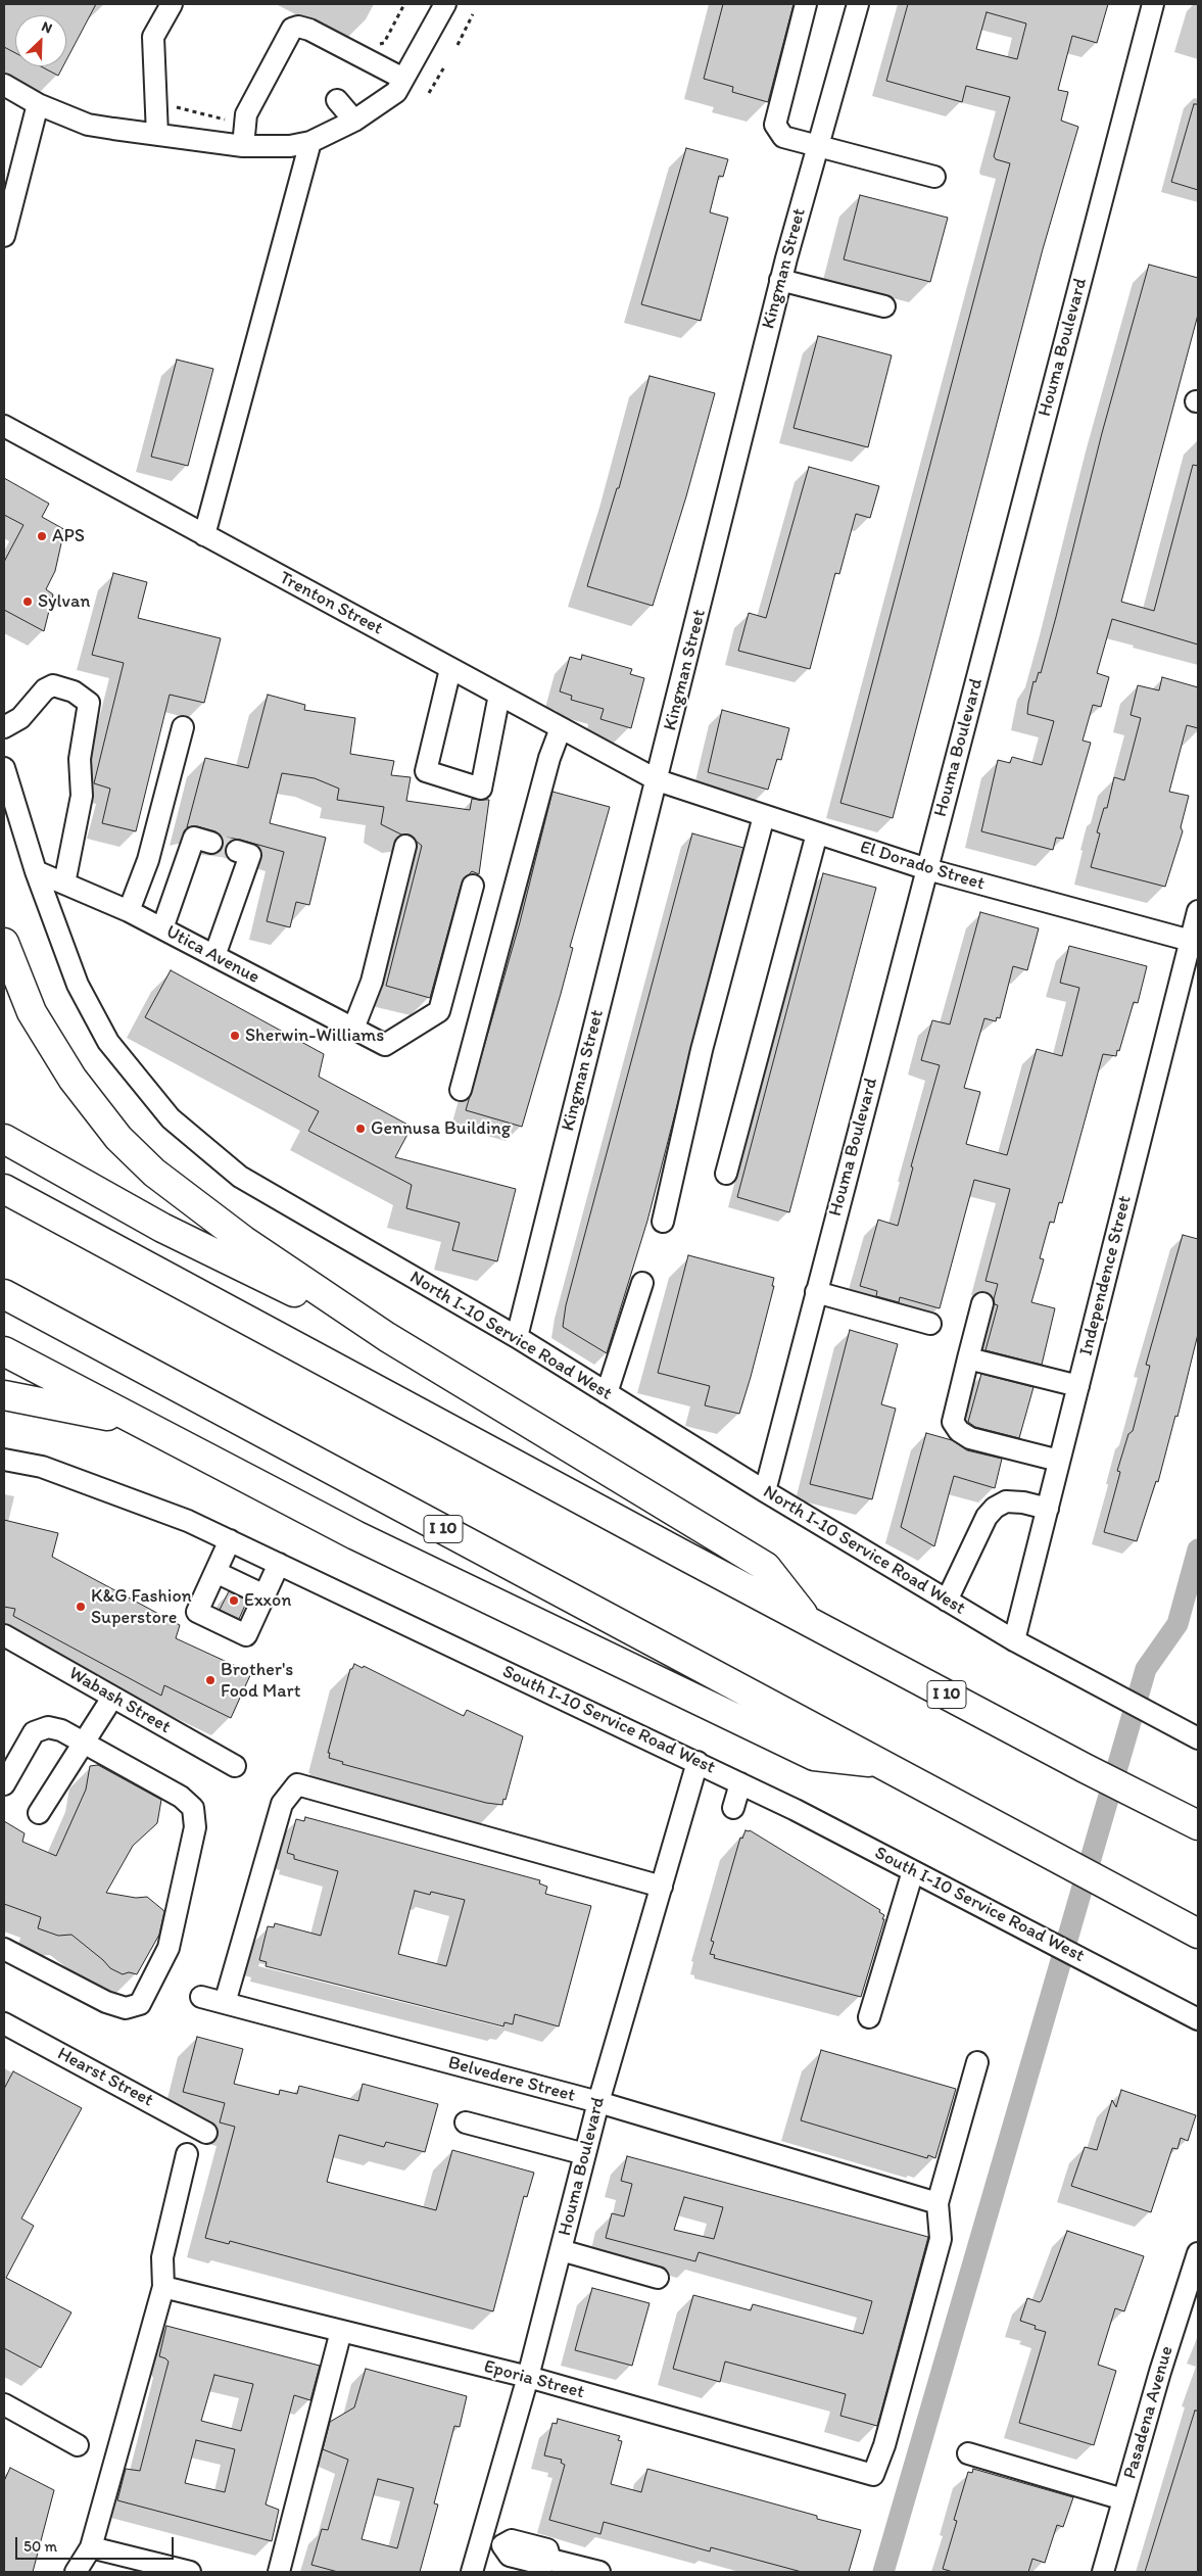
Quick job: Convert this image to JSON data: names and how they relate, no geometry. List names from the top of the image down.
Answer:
{
  "streets": {
    "highway": ["I 10"],
    "street": [
      "Kingman Street",
      "Houma Boulevard",
      "Trenton Street",
      "El Dorado Street",
      "Utica Avenue",
      "Independence Street",
      "North I-10 Service Road West",
      "Wabash Street",
      "South I-10 Service Road West",
      "Hearst Street",
      "Belvedere Street",
      "Eporia Street",
      "Pasadena Avenue"
    ]
  },
  "crossings": [
    ["Kingman Street", "Trenton Street"],
    ["Kingman Street", "El Dorado Street"],
    ["Kingman Street", "North I-10 Service Road West"],
    ["Houma Boulevard", "El Dorado Street"],
    ["Houma Boulevard", "North I-10 Service Road West"],
    ["Houma Boulevard", "South I-10 Service Road West"],
    ["Houma Boulevard", "Belvedere Street"],
    ["Houma Boulevard", "Eporia Street"],
    ["Trenton Street", "El Dorado Street"],
    ["El Dorado Street", "Independence Street"],
    ["Utica Avenue", "North I-10 Service Road West"],
    ["Independence Street", "North I-10 Service Road West"],
    ["Belvedere Street", "Eporia Street"]
  ],
  "places": [
    "APS",
    "Sylvan",
    "Sherwin-Williams",
    "Gennusa Building",
    "Exxon",
    "K&G Fashion Superstore",
    "Brother's Food Mart"
  ],
  "scale_bar": "50 m",
  "north": "top right"
}
